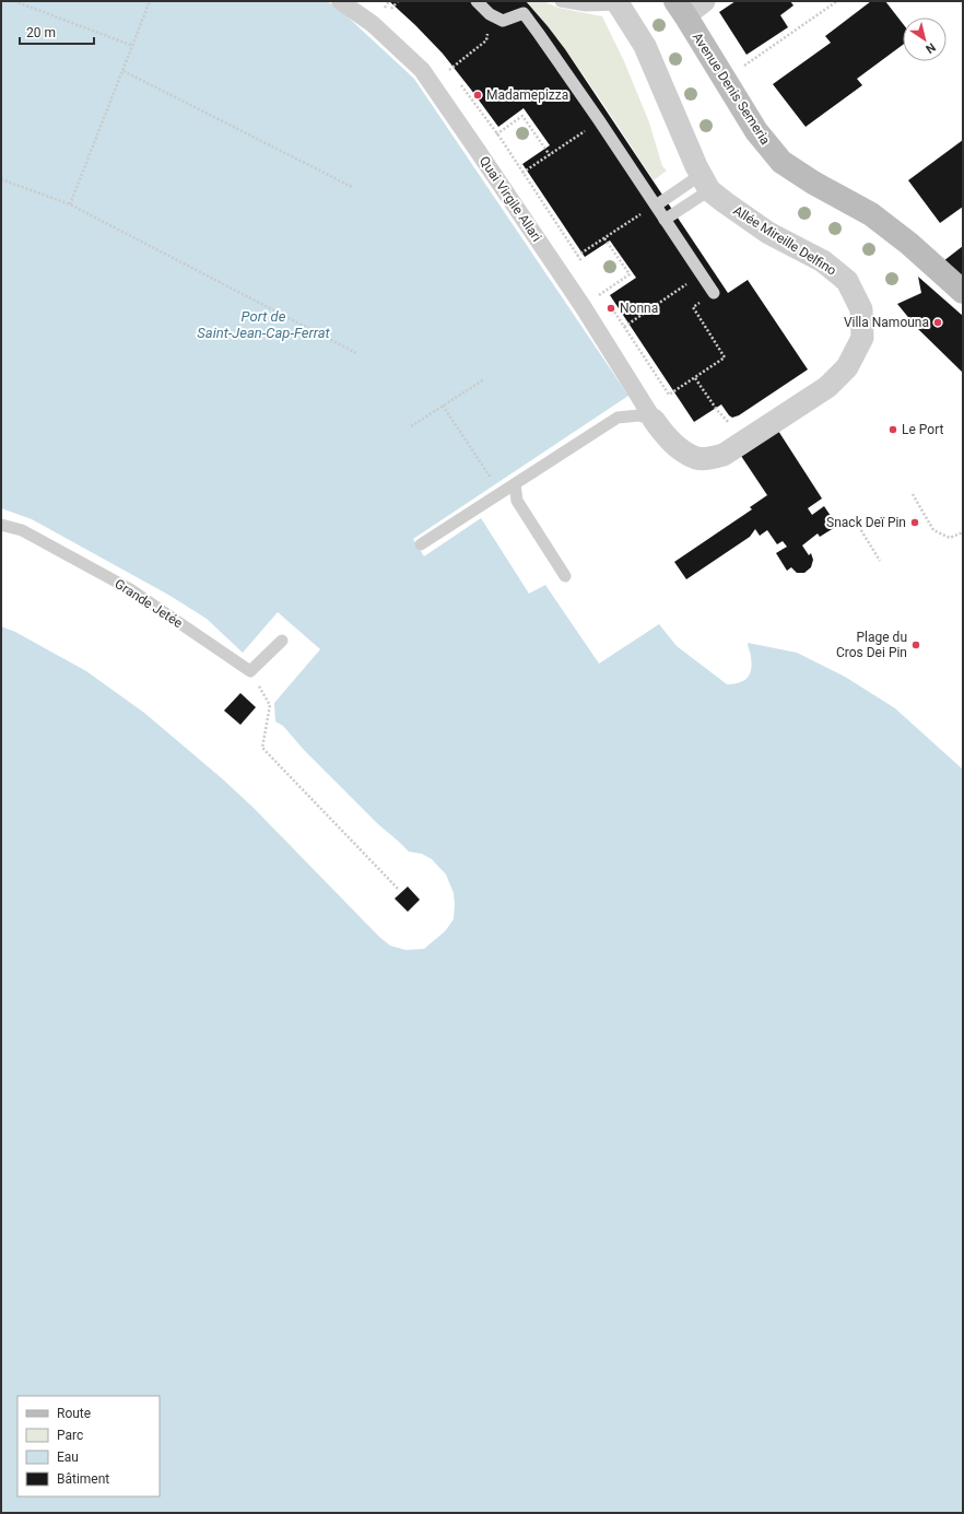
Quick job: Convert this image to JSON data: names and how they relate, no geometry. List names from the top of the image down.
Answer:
{
  "streets": {
    "main road": ["Avenue Denis Semeria"],
    "street": ["Quai Virgile Allari", "Allée Mireille Delfino"],
    "lane": ["Grande Jetée"]
  },
  "crossings": [
    ["Quai Virgile Allari", "Allée Mireille Delfino"]
  ],
  "water": ["Port de Saint-Jean-Cap-Ferrat"],
  "places": [
    "Madamepizza",
    "Nonna",
    "Villa Namouna",
    "Le Port",
    "Snack Deï Pin",
    "Plage du Cros Dei Pin"
  ],
  "legend": [
    "Route",
    "Parc",
    "Eau",
    "Bâtiment"
  ],
  "scale_bar": "20 m",
  "north": "bottom right"
}
